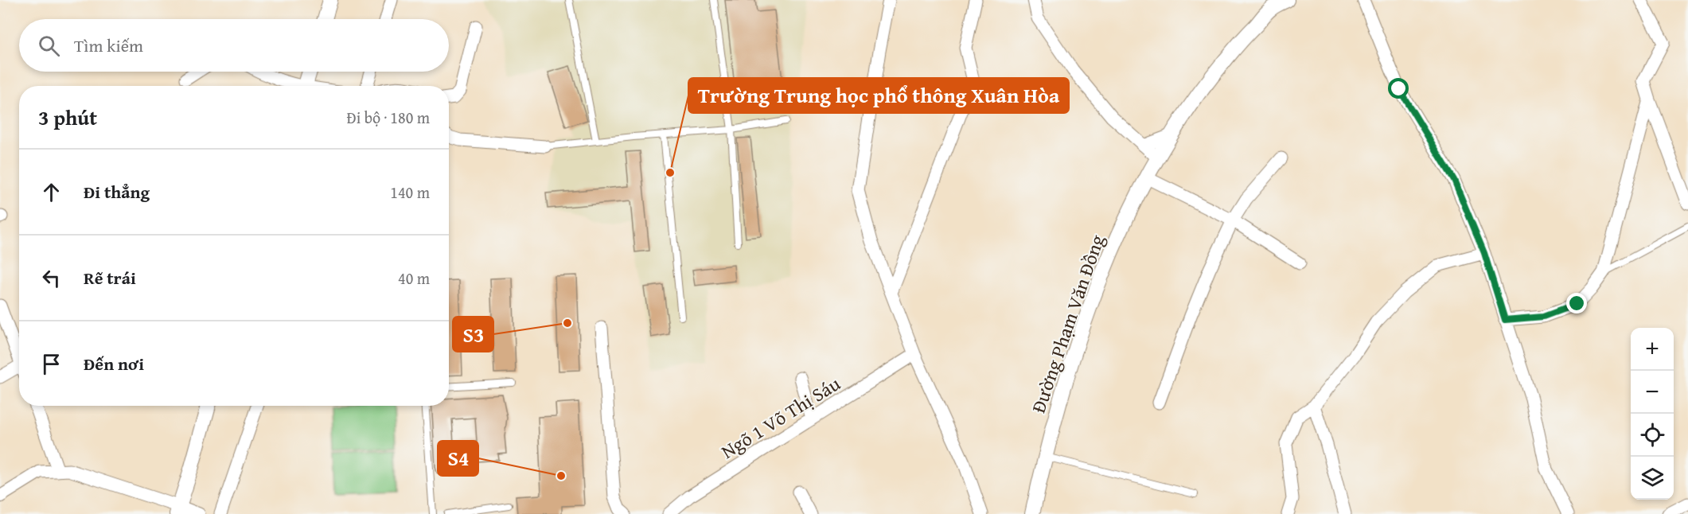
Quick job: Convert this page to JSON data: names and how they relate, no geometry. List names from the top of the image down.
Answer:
{
  "streets": {
    "street": ["Đường Phạm Văn Đồng", "Ngõ 1 Võ Thị Sáu"]
  },
  "places": ["Trường Trung học phổ thông Xuân Hòa", "S3", "S4"],
  "page": {
    "search": "Tìm kiếm",
    "heading": ["3 phút", "Đi bộ · 180 m"],
    "list": [
      ["Đi thẳng", "140 m"],
      ["Rẽ trái", "40 m"],
      "Đến nơi"
    ],
    "map_buttons": ["+", "−"]
  }
}
